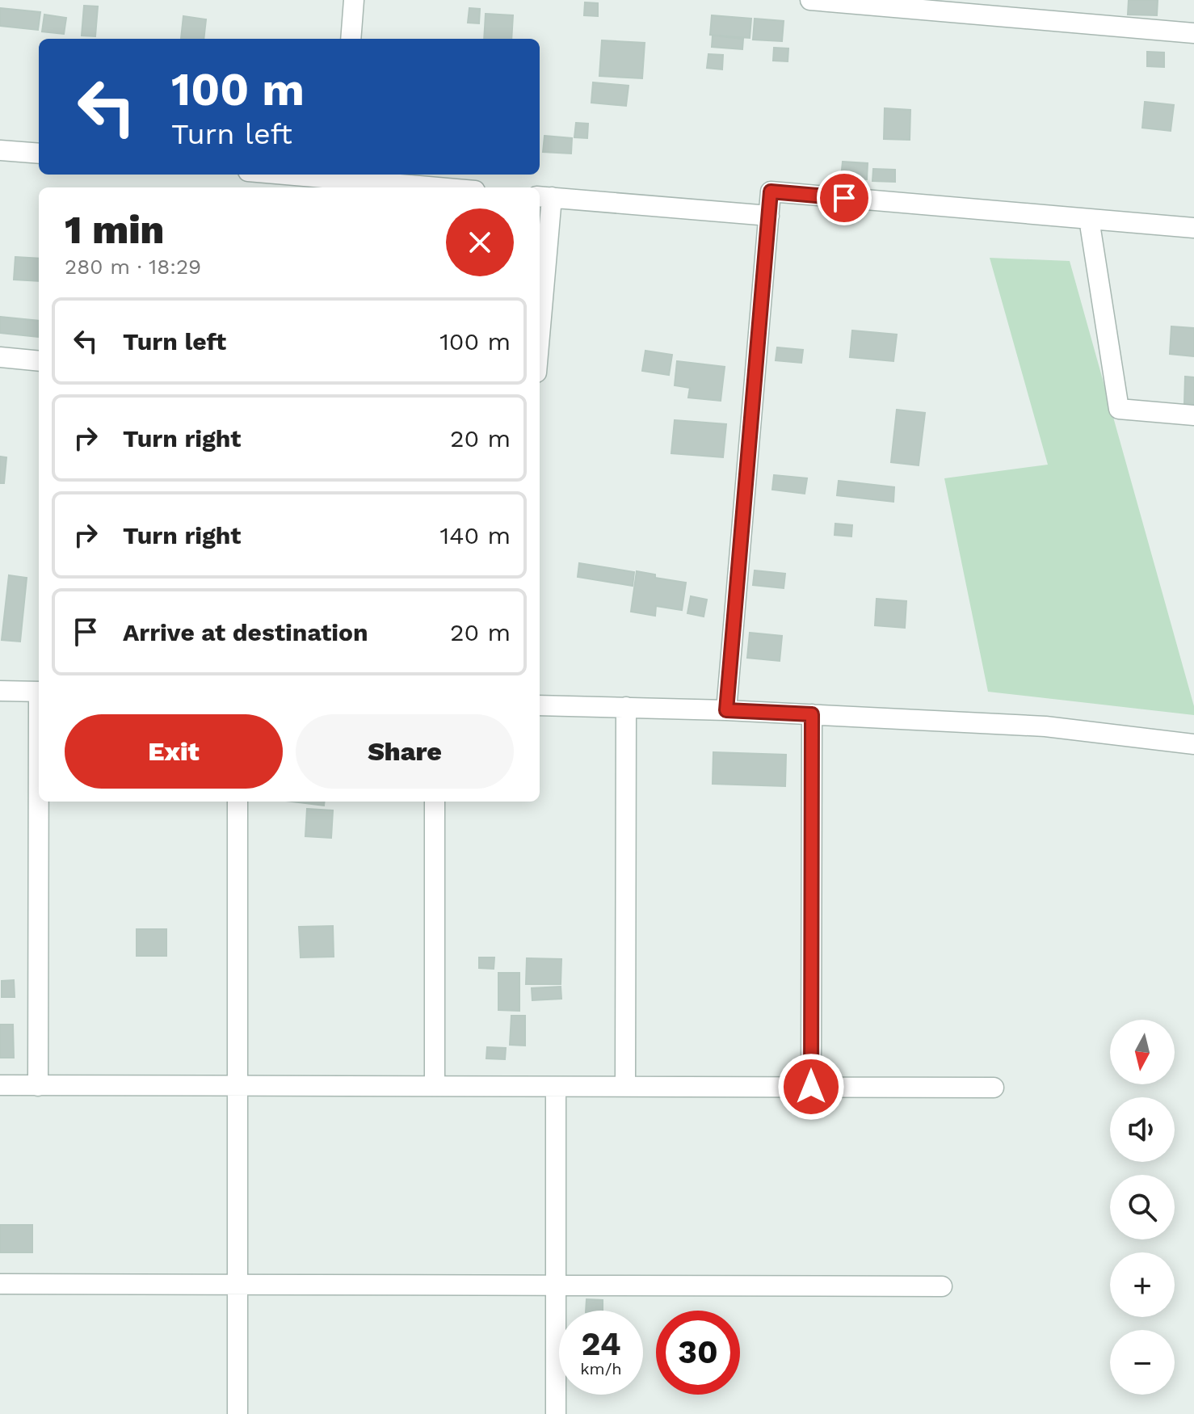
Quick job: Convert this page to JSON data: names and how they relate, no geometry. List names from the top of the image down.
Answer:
{
  "north": "bottom",
  "page": {
    "turn": ["100 m", "Turn left"],
    "heading": ["1 min", "280 m · 18:29"],
    "list": [
      {
        "name": "Turn left",
        "value": "100 m"
      },
      {
        "name": "Turn right",
        "value": "20 m"
      },
      {
        "name": "Turn right",
        "value": "140 m"
      },
      {
        "name": "Arrive at destination",
        "value": "20 m"
      }
    ],
    "buttons": ["Exit", "Share"],
    "map_buttons": ["+", "−"],
    "speed": "24 km/h",
    "limit": "30"
  }
}
